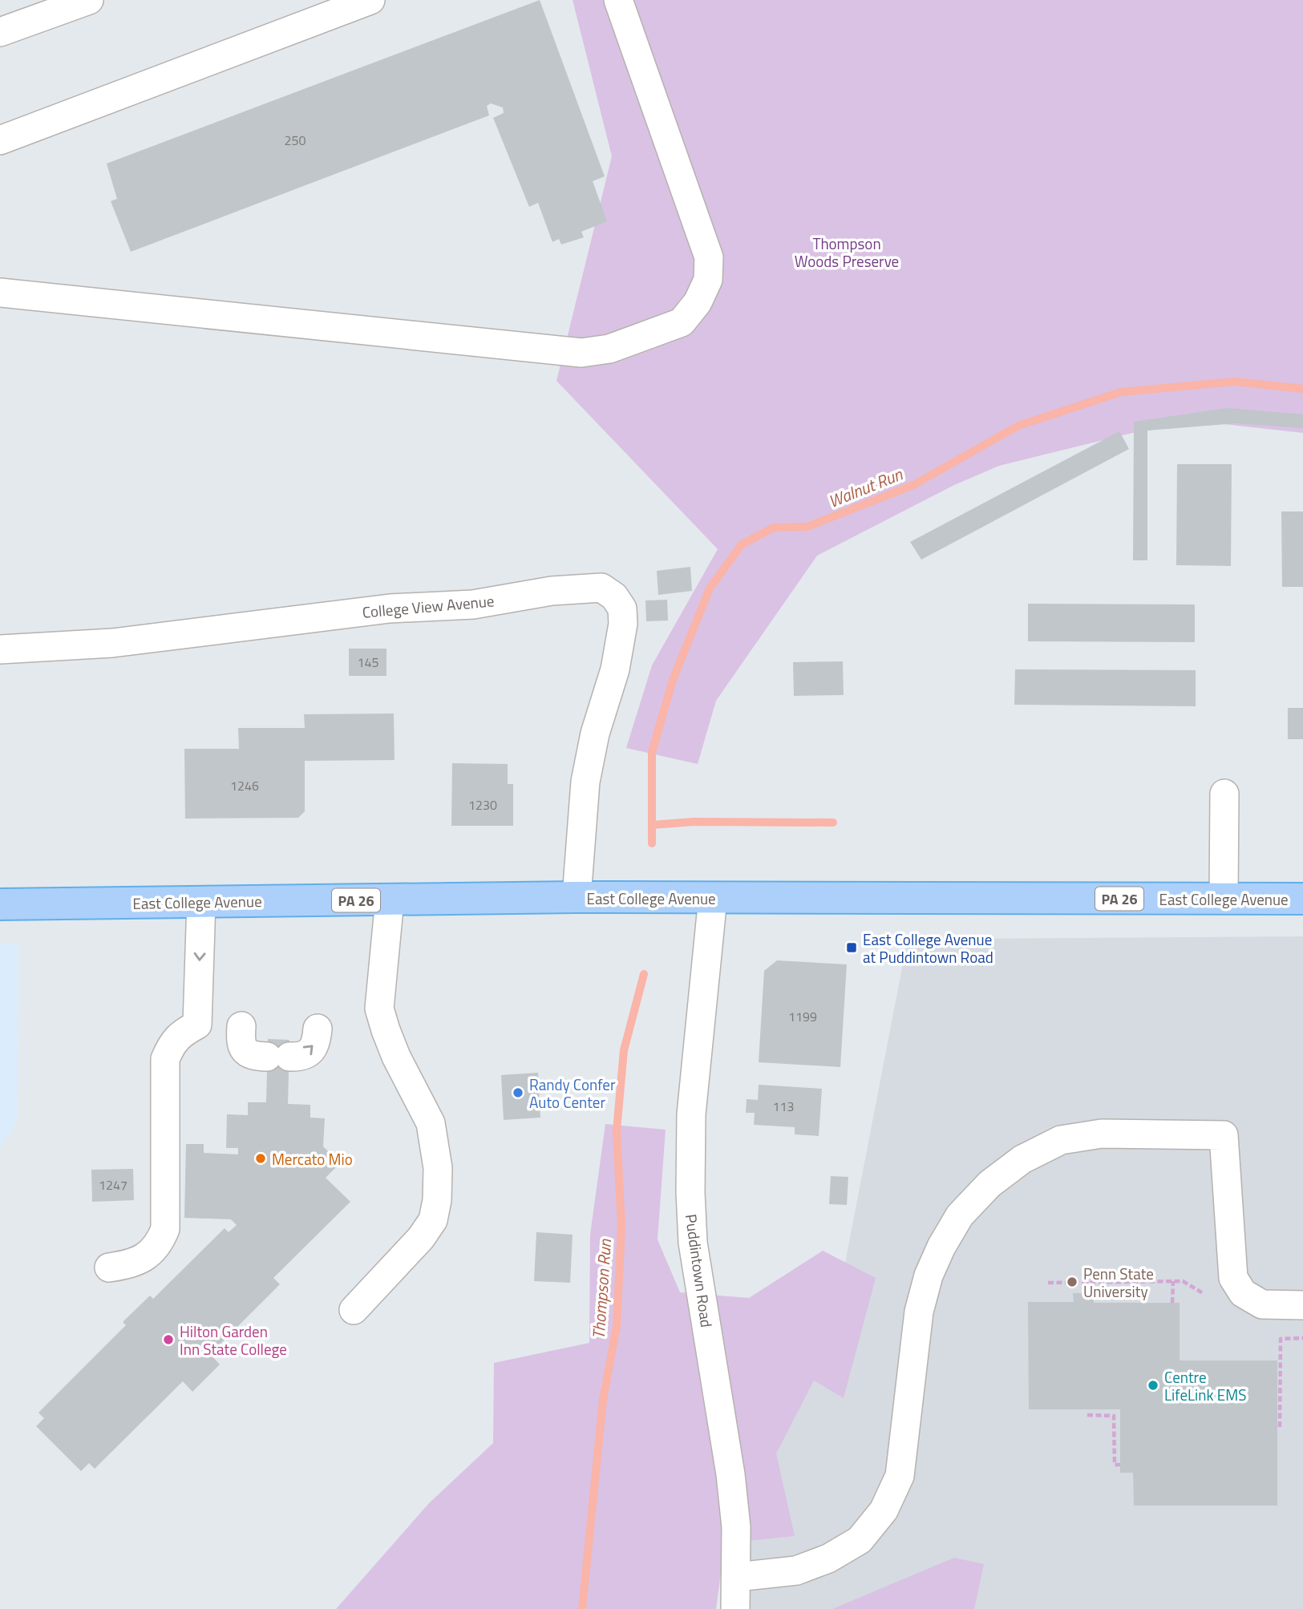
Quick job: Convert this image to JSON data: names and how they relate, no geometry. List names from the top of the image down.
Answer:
{
  "streets": {
    "main road": ["East College Avenue", "PA 26"],
    "street": ["College View Avenue", "Puddintown Road"]
  },
  "crossings": [
    ["College View Avenue", "East College Avenue"],
    ["East College Avenue", "Puddintown Road"]
  ],
  "water": ["Walnut Run", "Thompson Run"],
  "parks": ["Thompson Woods Preserve"],
  "places": {
    "transit": ["East College Avenue at Puddintown Road"],
    "other": [
      "Randy Confer Auto Center",
      "Mercato Mio",
      "Penn State University",
      "Hilton Garden Inn State College",
      "Centre LifeLink EMS"
    ]
  },
  "house_numbers": [
    "250",
    "145",
    "1246",
    "1230",
    "1199",
    "113",
    "1247"
  ]
}
